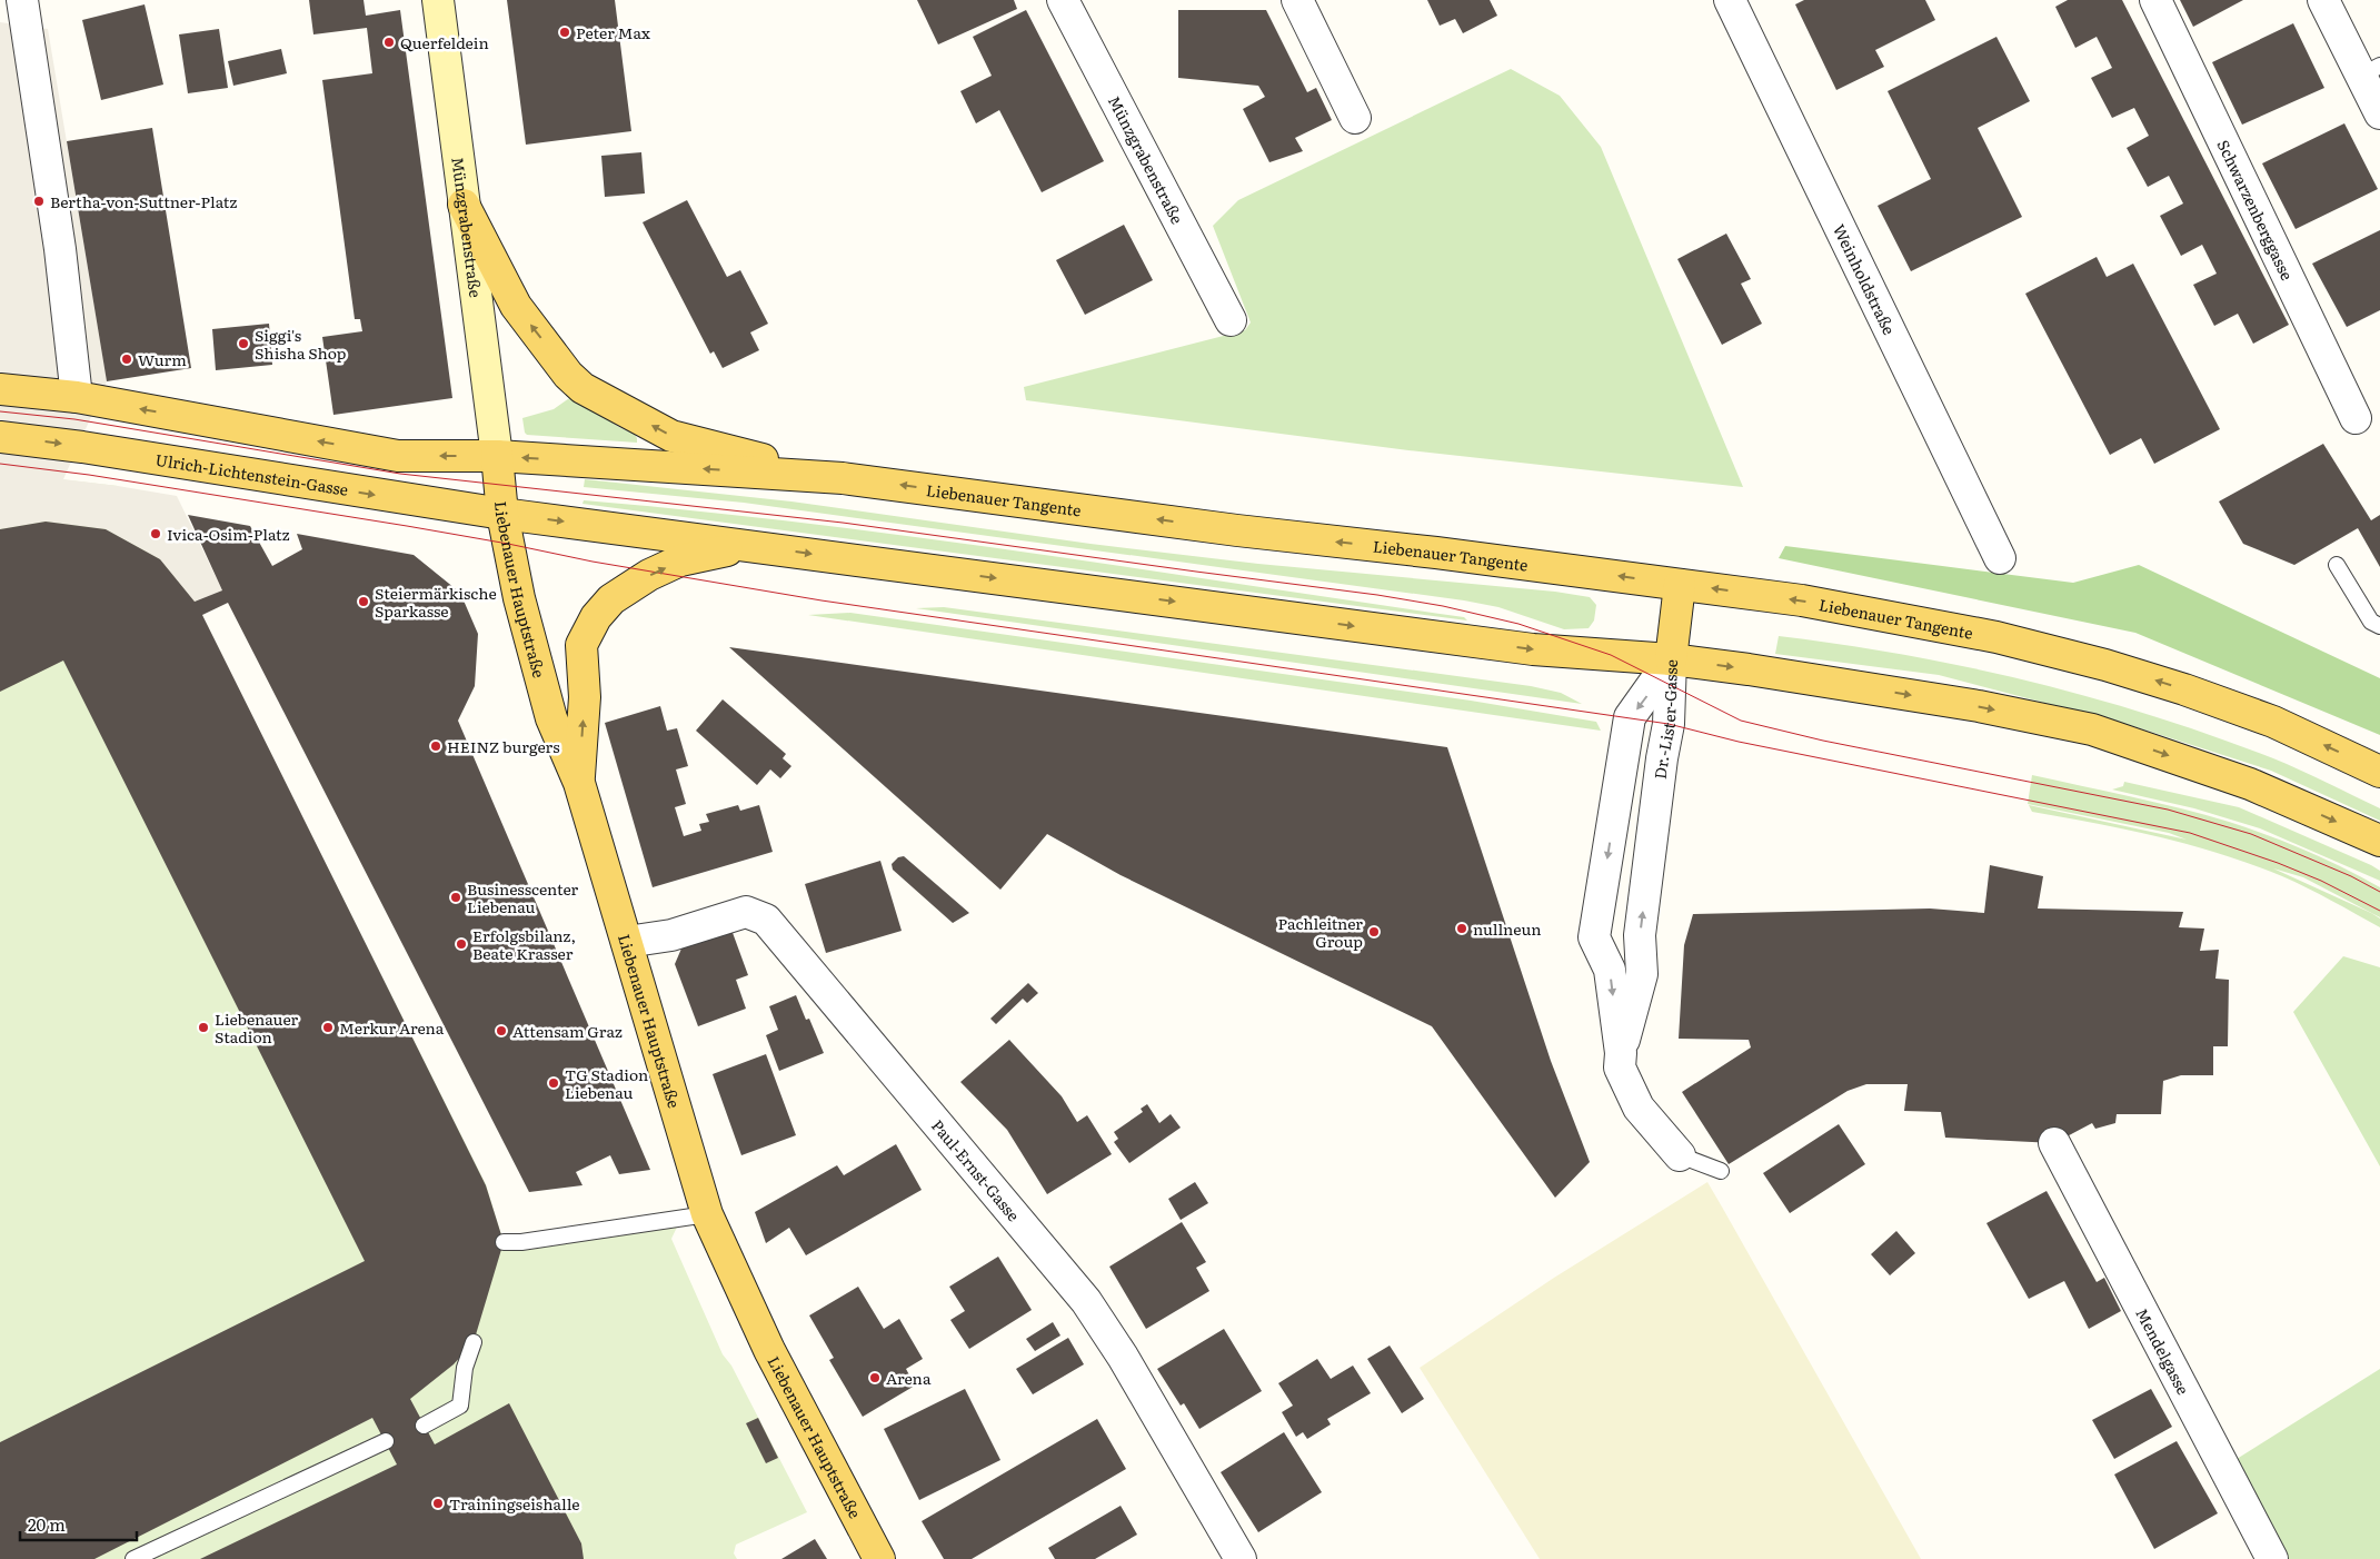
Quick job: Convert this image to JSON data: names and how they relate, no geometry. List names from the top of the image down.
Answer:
{
  "streets": {
    "main road": [
      "Münzgrabenstraße",
      "Ulrich-Lichtenstein-Gasse",
      "Liebenauer Tangente",
      "Liebenauer Hauptstraße"
    ],
    "street": [
      "Schwarzenberggasse",
      "Weinholdstraße",
      "Dr.-Lister-Gasse",
      "Paul-Ernst-Gasse",
      "Mendelgasse"
    ]
  },
  "crossings": [
    ["Münzgrabenstraße", "Liebenauer Tangente"],
    ["Münzgrabenstraße", "Liebenauer Hauptstraße"],
    ["Ulrich-Lichtenstein-Gasse", "Liebenauer Hauptstraße"],
    ["Liebenauer Tangente", "Liebenauer Hauptstraße"],
    ["Liebenauer Hauptstraße", "Paul-Ernst-Gasse"]
  ],
  "places": [
    "Peter Max",
    "Querfeldein",
    "Bertha-von-Suttner-Platz",
    "Siggi's Shisha Shop",
    "Wurm",
    "Ivica-Osim-Platz",
    "Steiermärkische Sparkasse",
    "HEINZ burgers",
    "Businesscenter Liebenau",
    "nullneun",
    "Pachleitner Group",
    "Erfolgsbilanz, Beate Krasser",
    "Liebenauer Stadion",
    "Merkur Arena",
    "Attensam Graz",
    "TG Stadion Liebenau",
    "Arena",
    "Trainingseishalle"
  ],
  "scale_bar": "20 m"
}
